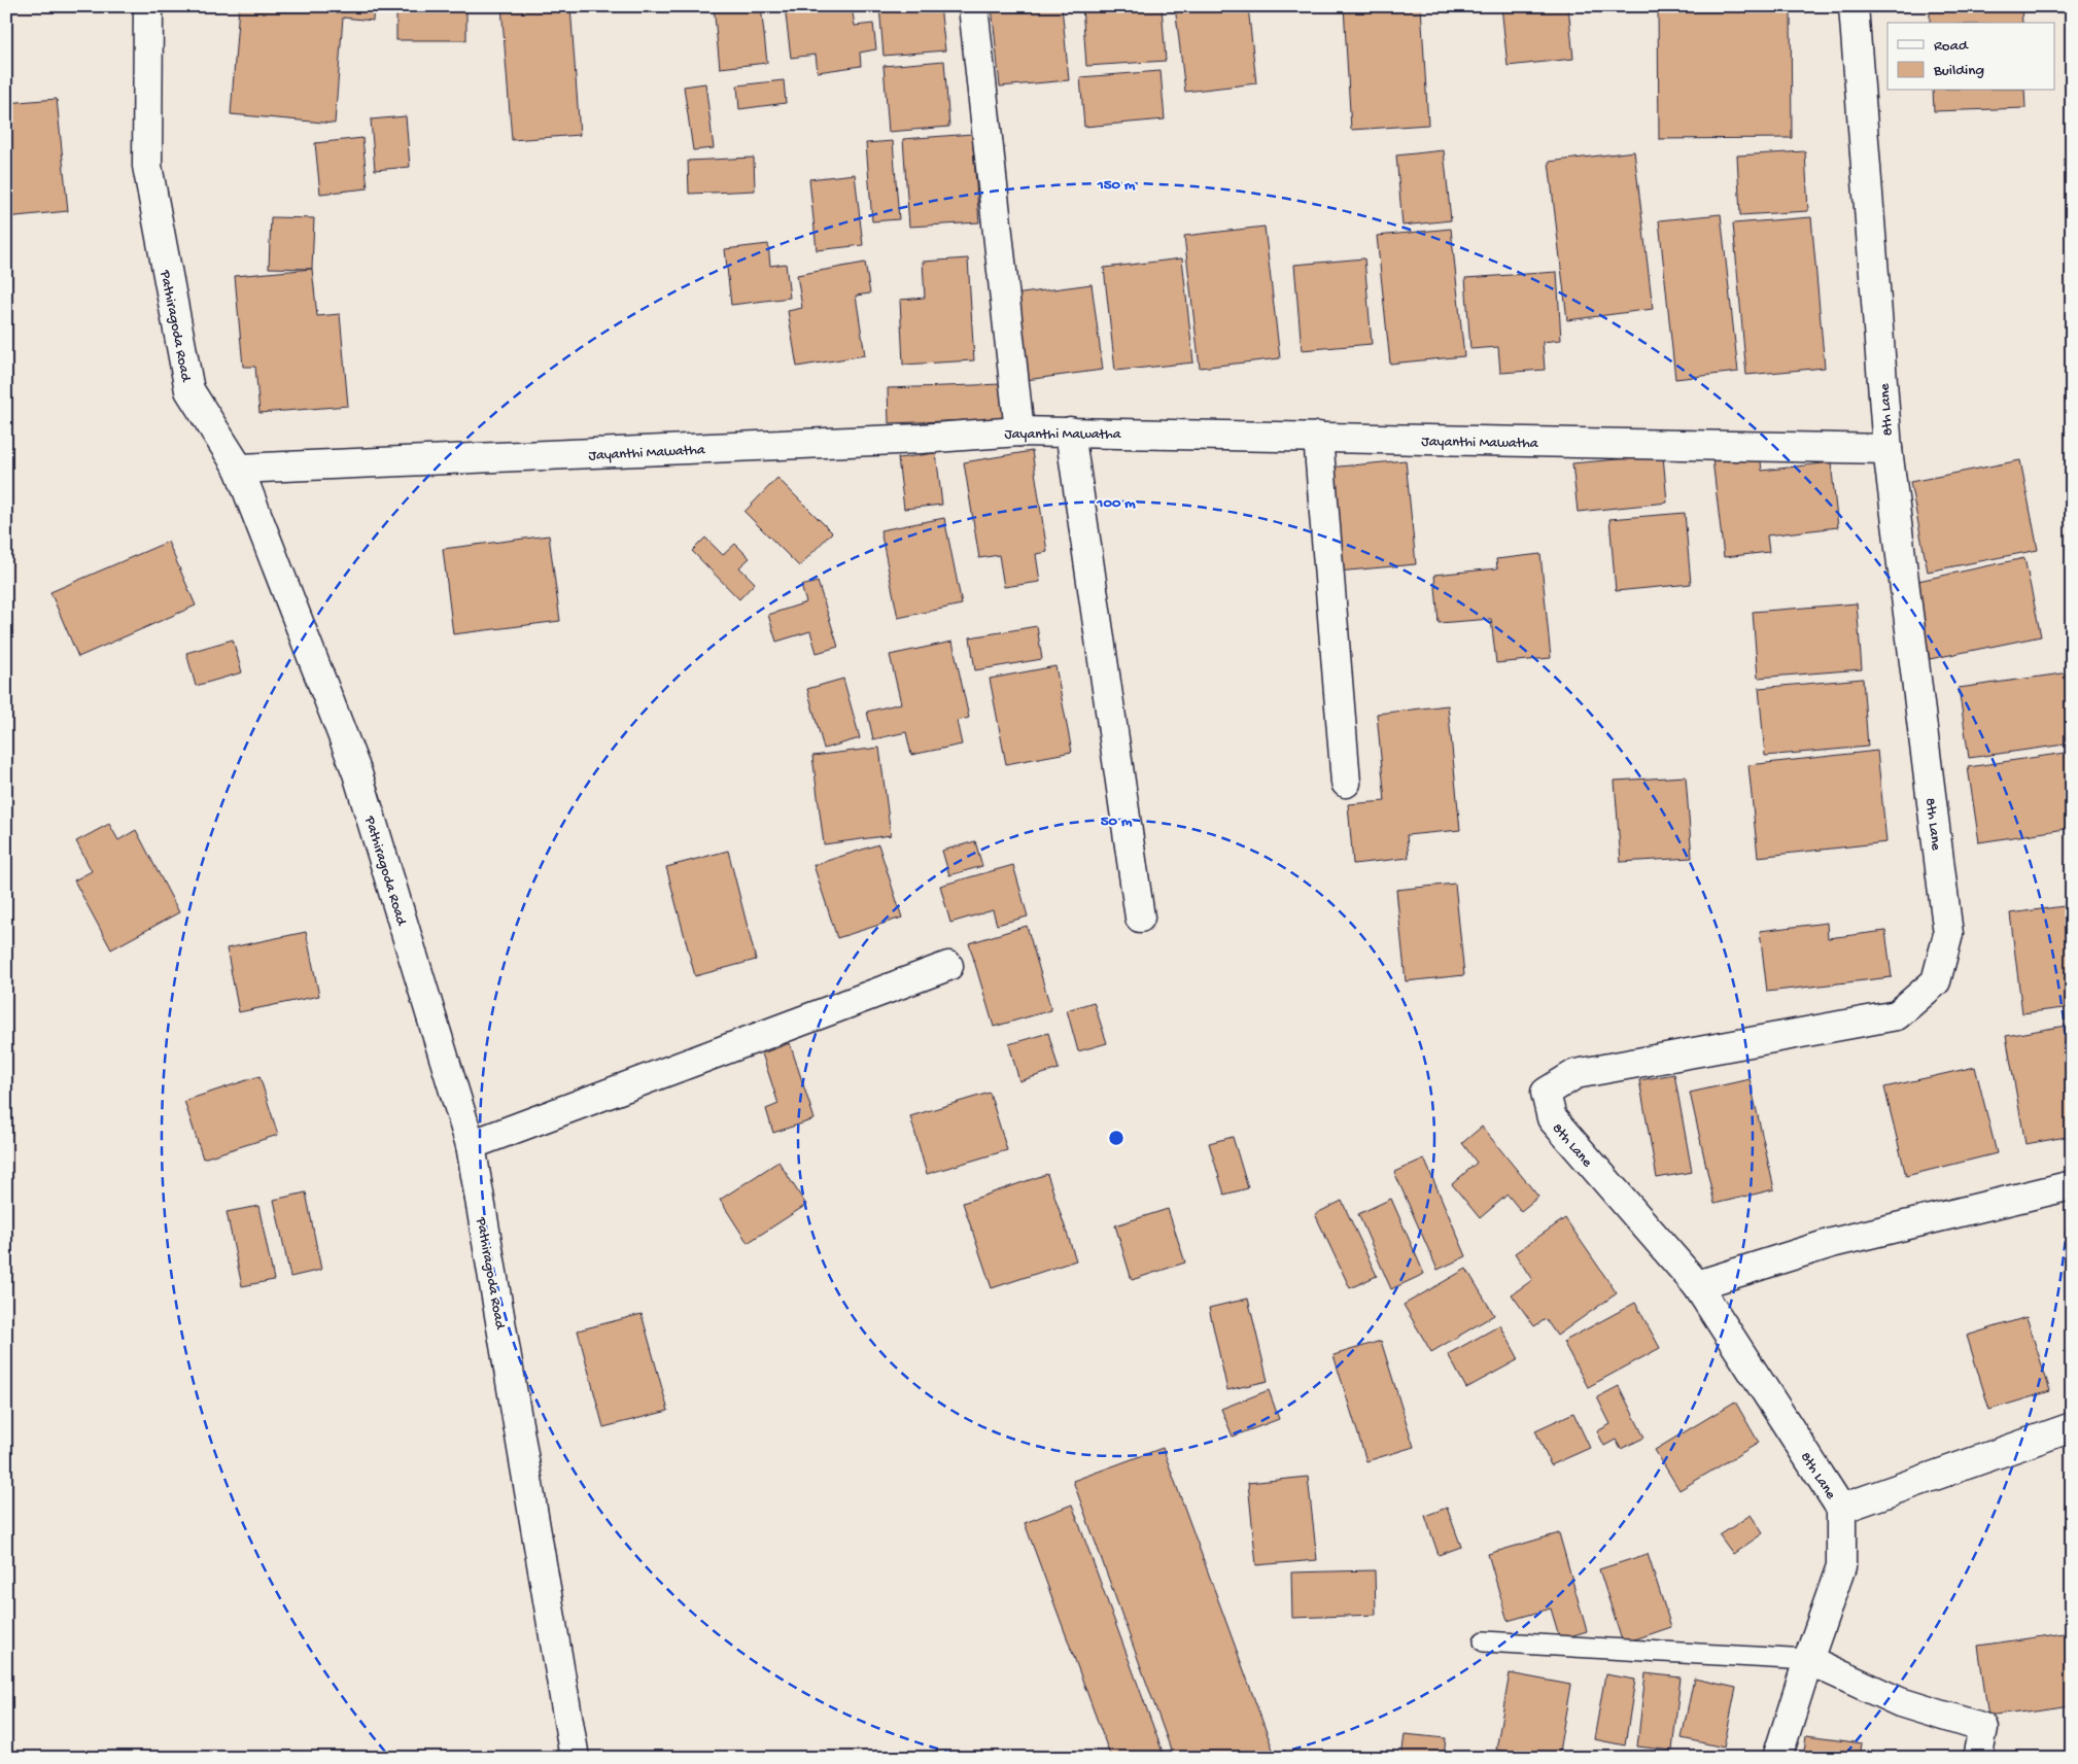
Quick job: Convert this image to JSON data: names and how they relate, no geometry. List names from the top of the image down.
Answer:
{
  "streets": {
    "street": ["Pathiragoda Road", "8th Lane", "Jayanthi Mawatha"]
  },
  "crossings": [
    ["Pathiragoda Road", "Jayanthi Mawatha"],
    ["8th Lane", "Jayanthi Mawatha"]
  ],
  "legend": ["Road", "Building"],
  "rings": ["150 m", "100 m", "50 m"]
}
